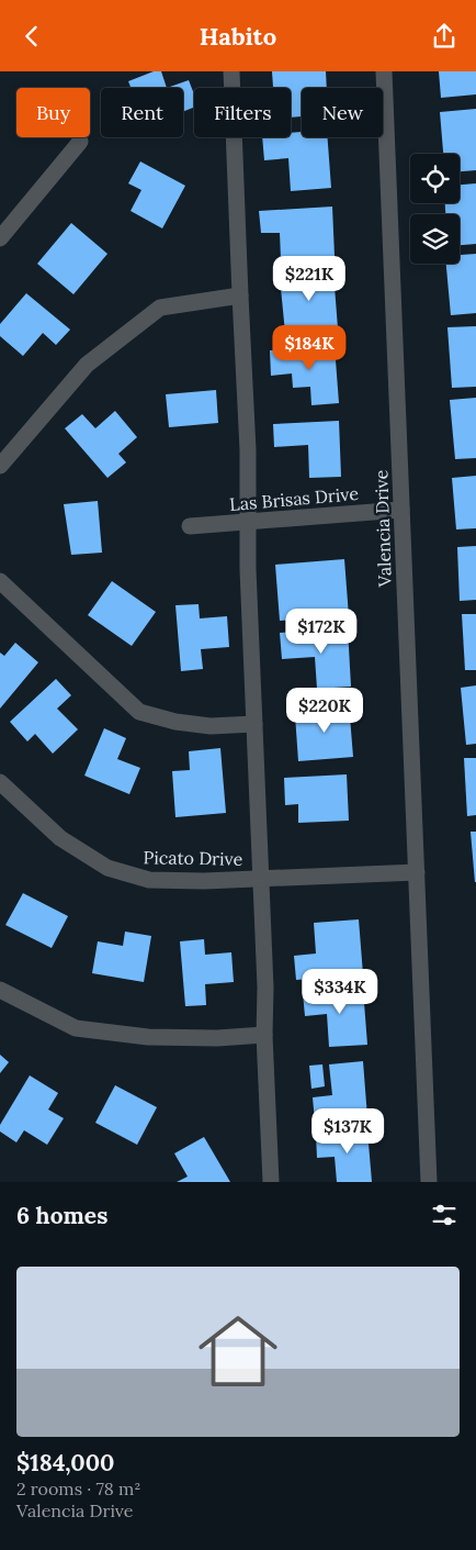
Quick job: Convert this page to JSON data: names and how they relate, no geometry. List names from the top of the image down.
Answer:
{
  "streets": {
    "street": ["Las Brisas Drive", "Valencia Drive", "Picato Drive"]
  },
  "crossings": [
    ["Las Brisas Drive", "Valencia Drive"],
    ["Valencia Drive", "Picato Drive"]
  ],
  "page": {
    "header": "Habito",
    "chip": [
      "Buy",
      "Rent",
      "Filters",
      "New"
    ],
    "price": [
      "$221K",
      "$184K",
      "$172K",
      "$220K",
      "$334K",
      "$137K"
    ],
    "heading": "6 homes",
    "list": [
      {
        "name": "$184,000",
        "note": "2 rooms · 78 m² · Valencia Drive"
      }
    ]
  }
}
